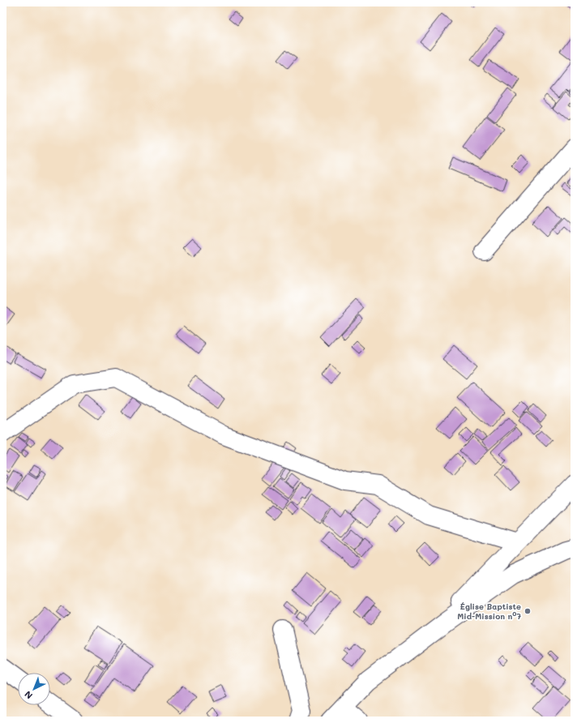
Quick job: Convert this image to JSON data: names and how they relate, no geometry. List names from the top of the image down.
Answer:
{
  "places": ["Église Baptiste Mid-Mission n⁰7"],
  "north": "bottom left"
}
